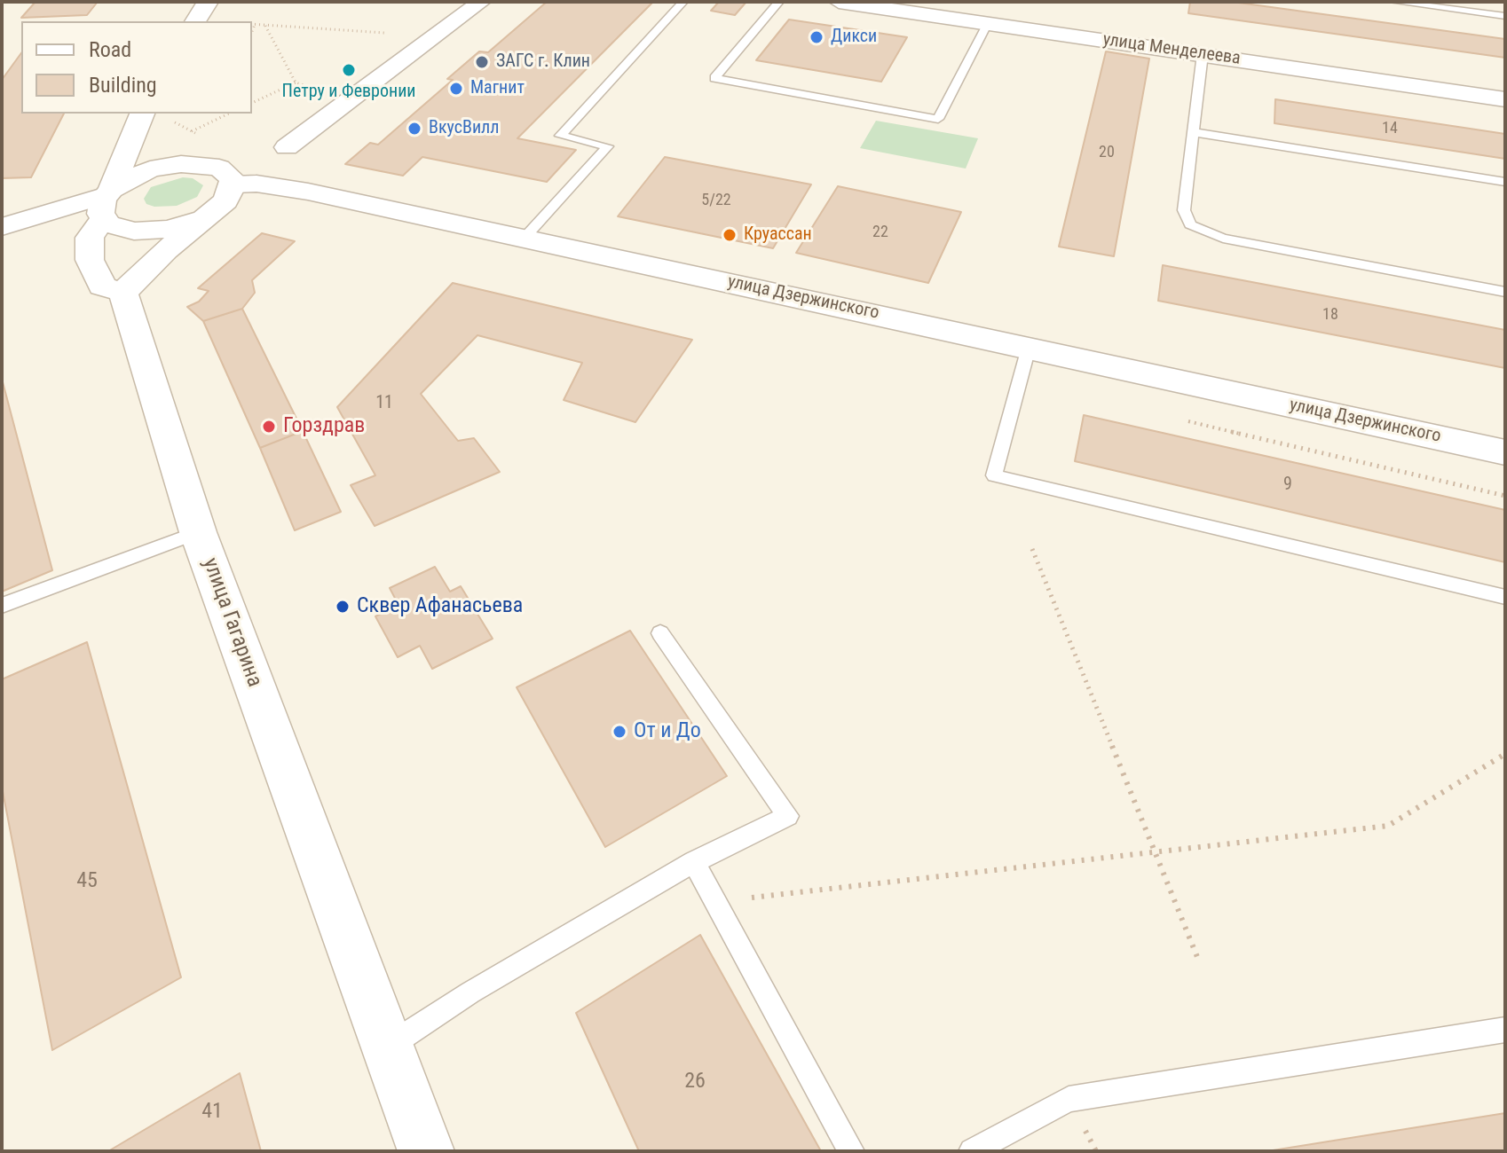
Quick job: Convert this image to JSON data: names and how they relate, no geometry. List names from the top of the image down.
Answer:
{
  "streets": {
    "street": ["улица Менделеева", "улица Дзержинского", "улица Гагарина"]
  },
  "places": [
    "Дикси",
    "ЗАГС г. Клин",
    "Петру и Февронии",
    "Магнит",
    "ВкусВилл",
    "Круассан",
    "Горздрав",
    "Сквер Афанасьева",
    "От и До"
  ],
  "house_numbers": [
    "14",
    "20",
    "5/22",
    "22",
    "18",
    "11",
    "9",
    "45",
    "26",
    "41"
  ],
  "legend": ["Road", "Building"]
}
